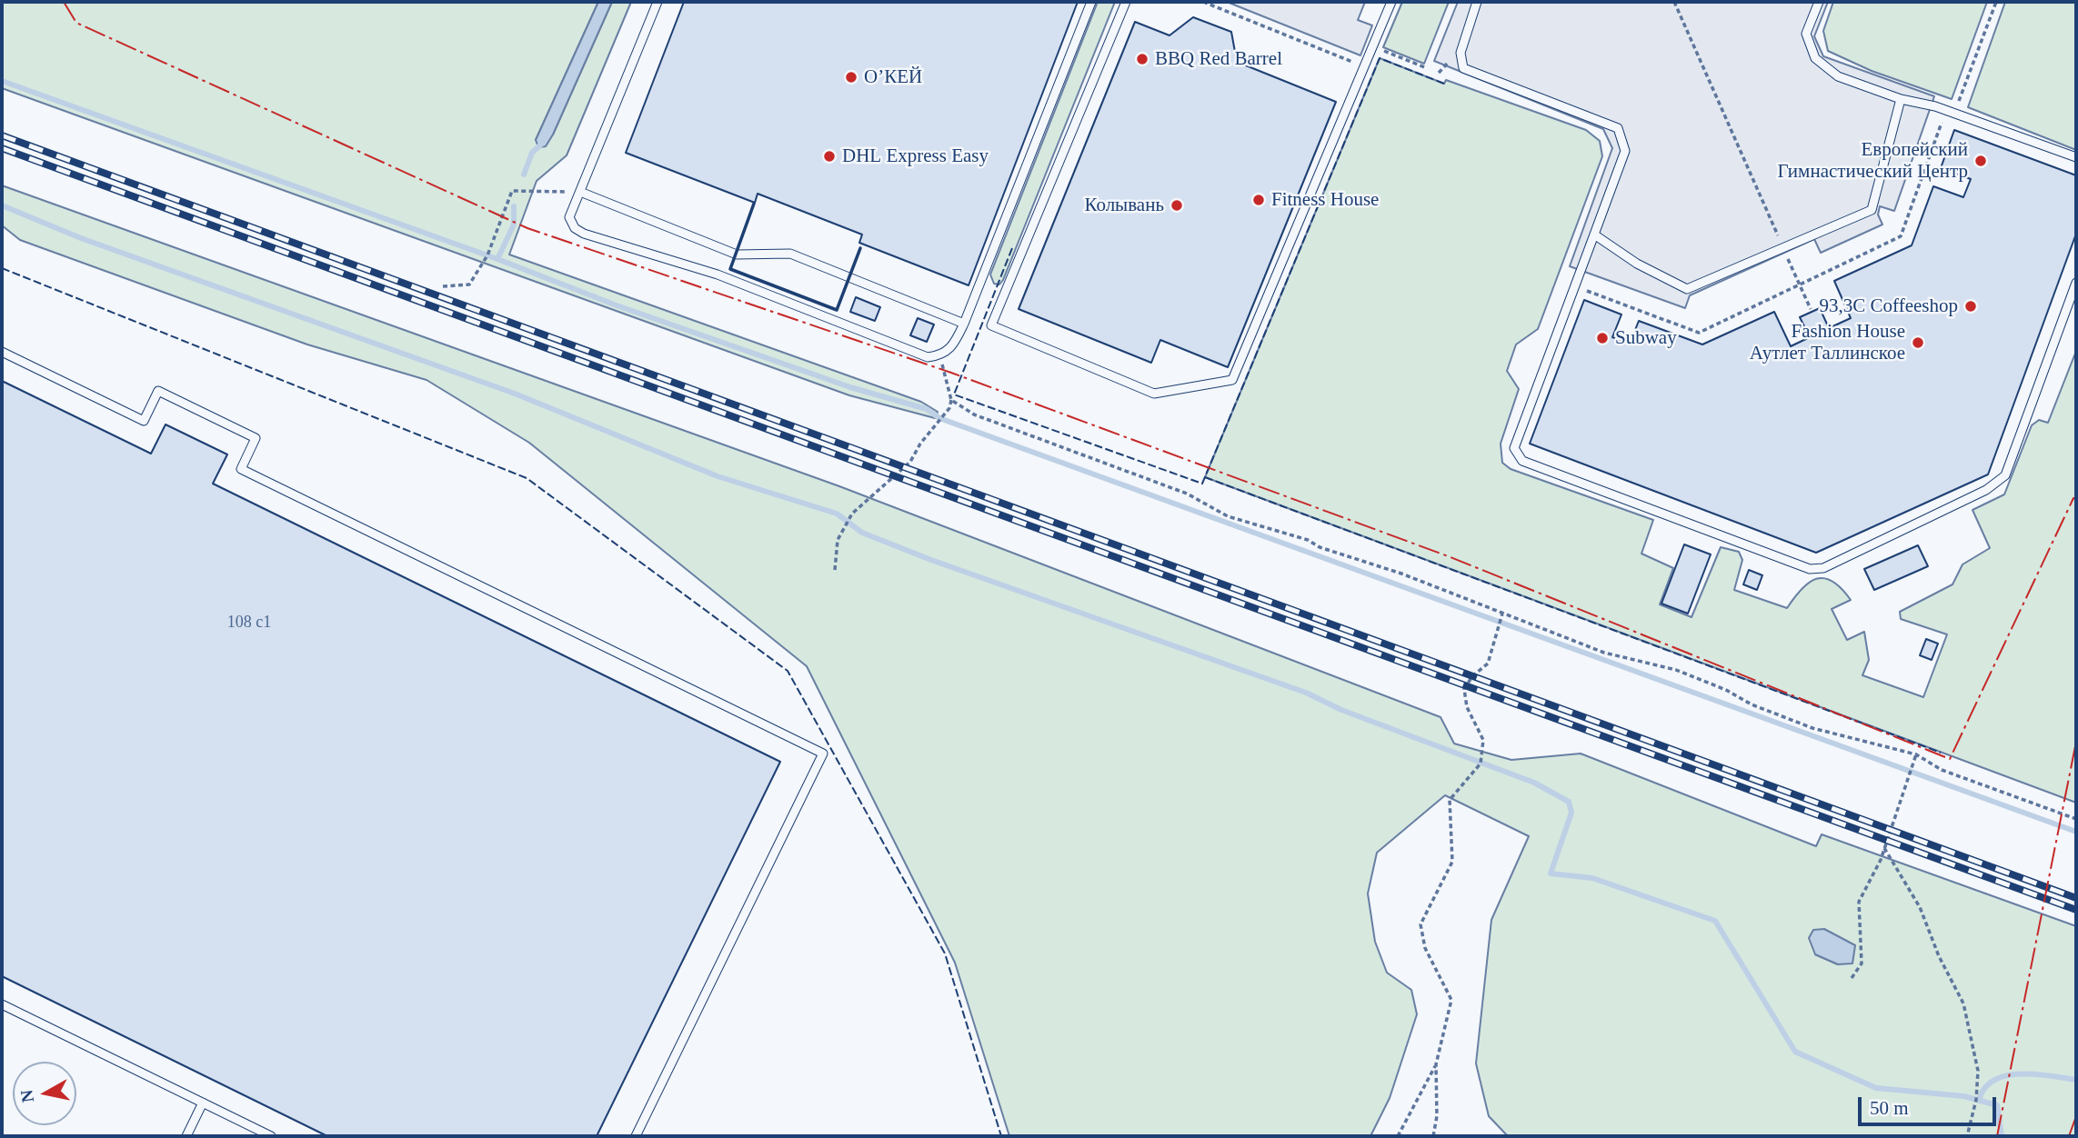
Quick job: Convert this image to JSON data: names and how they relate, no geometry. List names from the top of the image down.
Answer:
{
  "places": [
    "BBQ Red Barrel",
    "О’КЕЙ",
    "DHL Express Easy",
    "Европейский Гимнастический Центр",
    "Fitness House",
    "Колывань",
    "93,3C Coffeeshop",
    "Subway",
    "Fashion House Аутлет Таллинское"
  ],
  "house_numbers": ["108 с1"],
  "scale_bar": "50 m",
  "north": "left"
}
